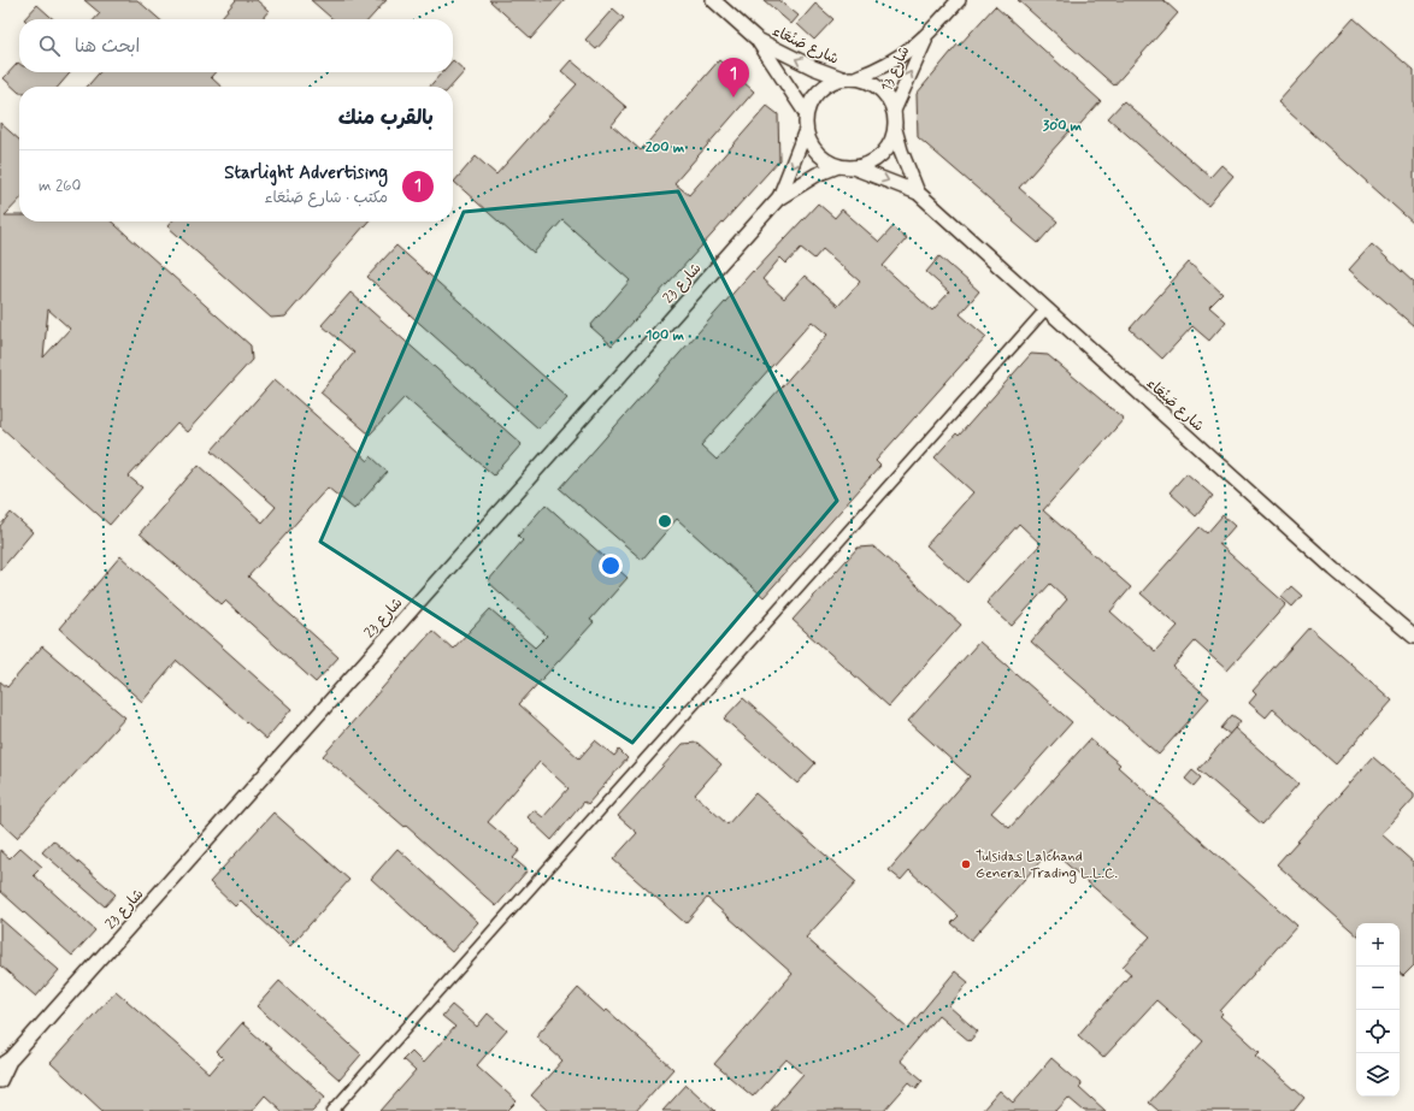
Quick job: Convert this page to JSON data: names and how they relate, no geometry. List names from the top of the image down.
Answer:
{
  "streets": {
    "street": ["شارع صَنْعَاء", "شارع 13", "شارع 23"]
  },
  "crossings": [
    ["شارع صَنْعَاء", "شارع 13"],
    ["شارع صَنْعَاء", "شارع 23"],
    ["شارع 13", "شارع 23"]
  ],
  "one_way": ["شارع 13"],
  "places": ["Tulsidas Lalchand General Trading L.L.C."],
  "page": {
    "search": "ابحث هنا",
    "pins": "1",
    "heading": "بالقرب منك",
    "list": [
      {
        "mark": "1",
        "name": "Starlight Advertising",
        "note": "مكتب · شارع صَنْعَاء",
        "value": "260 m"
      }
    ],
    "map_buttons": ["+", "−"]
  },
  "rings": ["300 m", "200 m", "100 m"]
}
